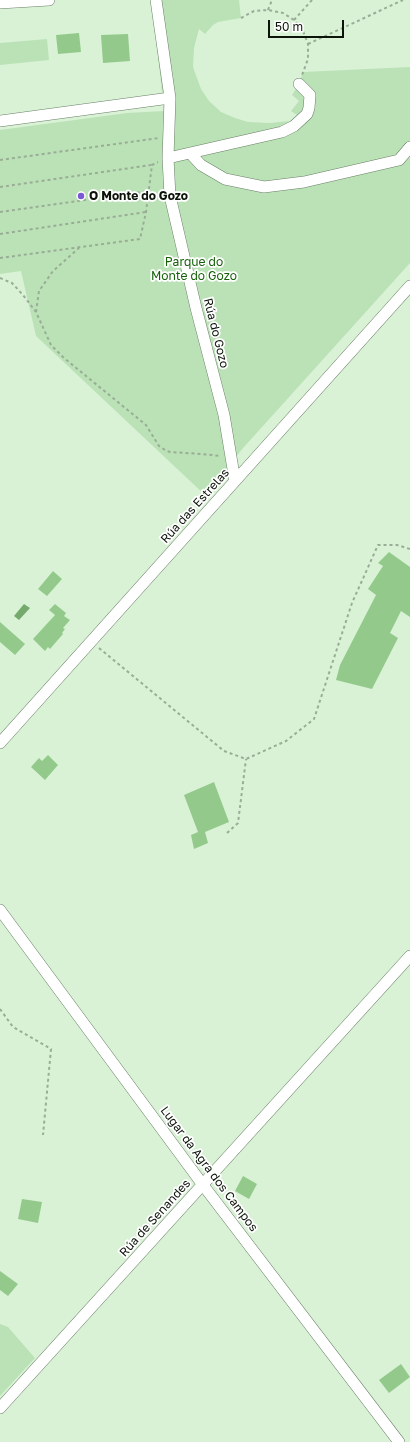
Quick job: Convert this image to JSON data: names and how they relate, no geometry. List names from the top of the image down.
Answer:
{
  "streets": {
    "street": [
      "Rúa do Gozo",
      "Rúa das Estrelas",
      "Lugar da Agra dos Campos",
      "Rúa de Senandes"
    ]
  },
  "crossings": [
    ["Rúa do Gozo", "Rúa das Estrelas"],
    ["Lugar da Agra dos Campos", "Rúa de Senandes"]
  ],
  "parks": ["Parque do Monte do Gozo"],
  "places": ["O Monte do Gozo"],
  "scale_bar": "50 m"
}
